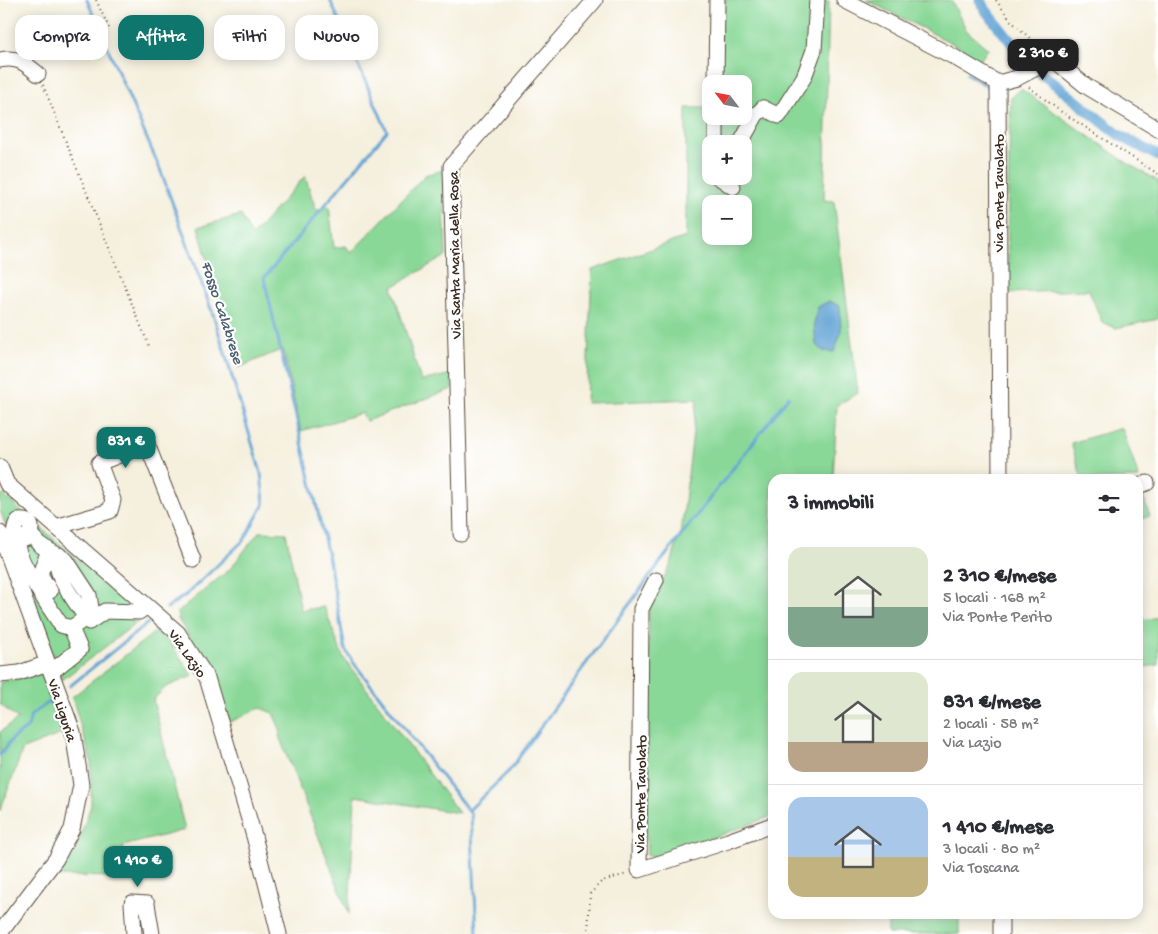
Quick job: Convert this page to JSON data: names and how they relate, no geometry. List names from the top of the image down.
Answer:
{
  "streets": {
    "street": [
      "Via Ponte Tavolato",
      "Via Santa Maria della Rosa",
      "Via Lazio",
      "Via Liguria"
    ]
  },
  "water": ["Fosso Calabrese"],
  "north": "top left",
  "page": {
    "chip": [
      "Compra",
      "Affitta",
      "Filtri",
      "Nuovo"
    ],
    "price": ["2 310 €", "831 €", "1 410 €"],
    "map_buttons": ["+", "−"],
    "heading": "3 immobili",
    "list": [
      {
        "name": "2 310 €/mese",
        "note": "5 locali · 168 m² · Via Ponte Perito"
      },
      {
        "name": "831 €/mese",
        "note": "2 locali · 58 m² · Via Lazio"
      },
      {
        "name": "1 410 €/mese",
        "note": "3 locali · 80 m² · Via Toscana"
      }
    ]
  }
}
